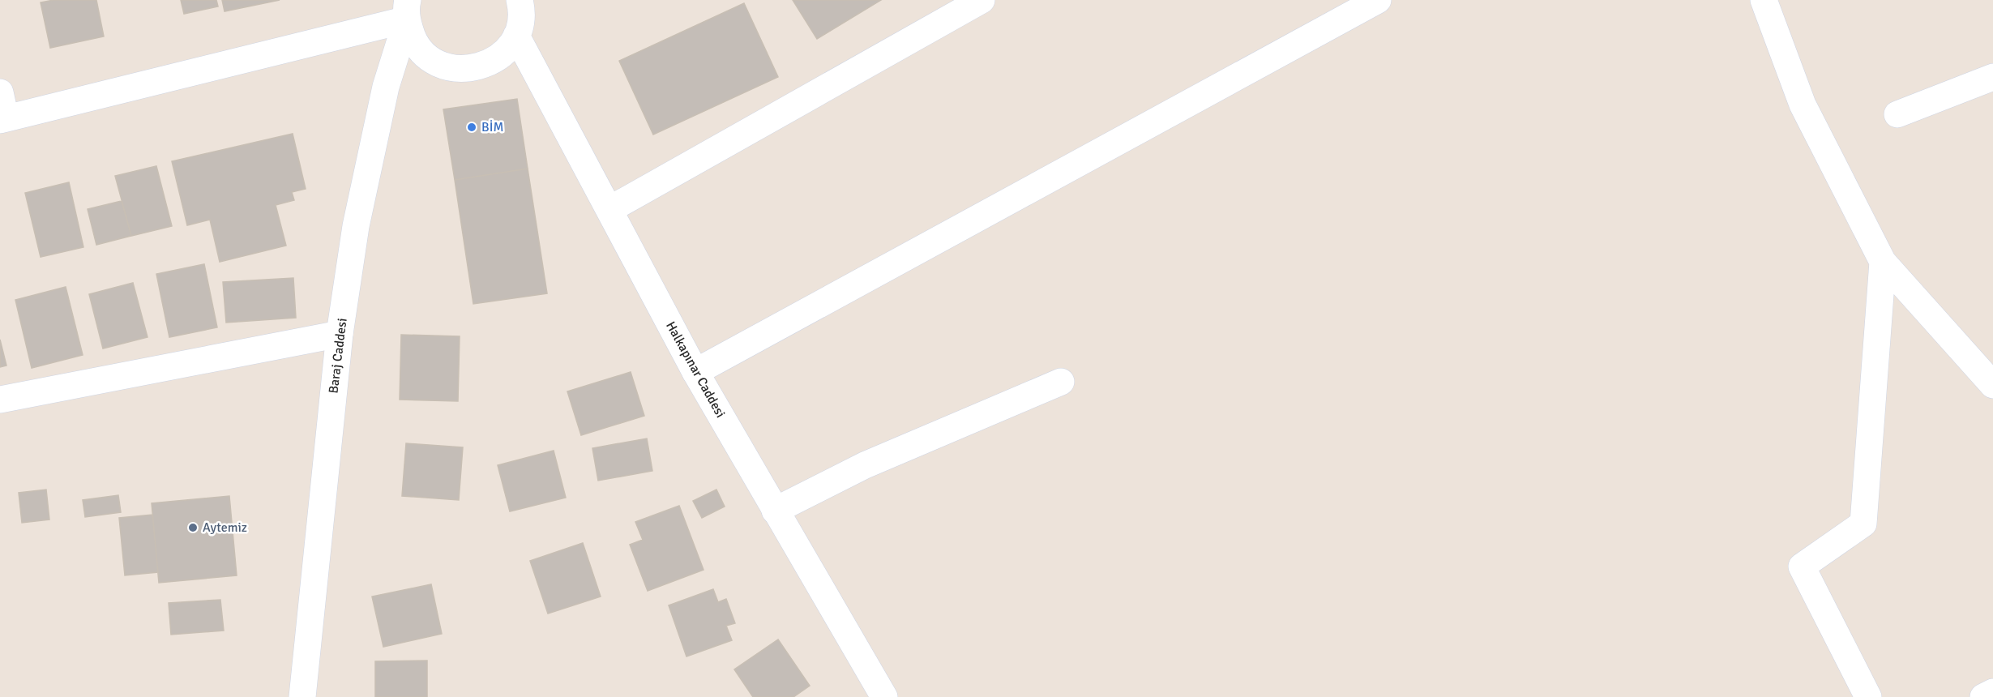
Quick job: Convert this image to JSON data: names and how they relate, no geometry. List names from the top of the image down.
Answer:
{
  "streets": {
    "street": ["Baraj Caddesi", "Halkapınar Caddesi"]
  },
  "places": ["BİM", "Aytemiz"]
}
